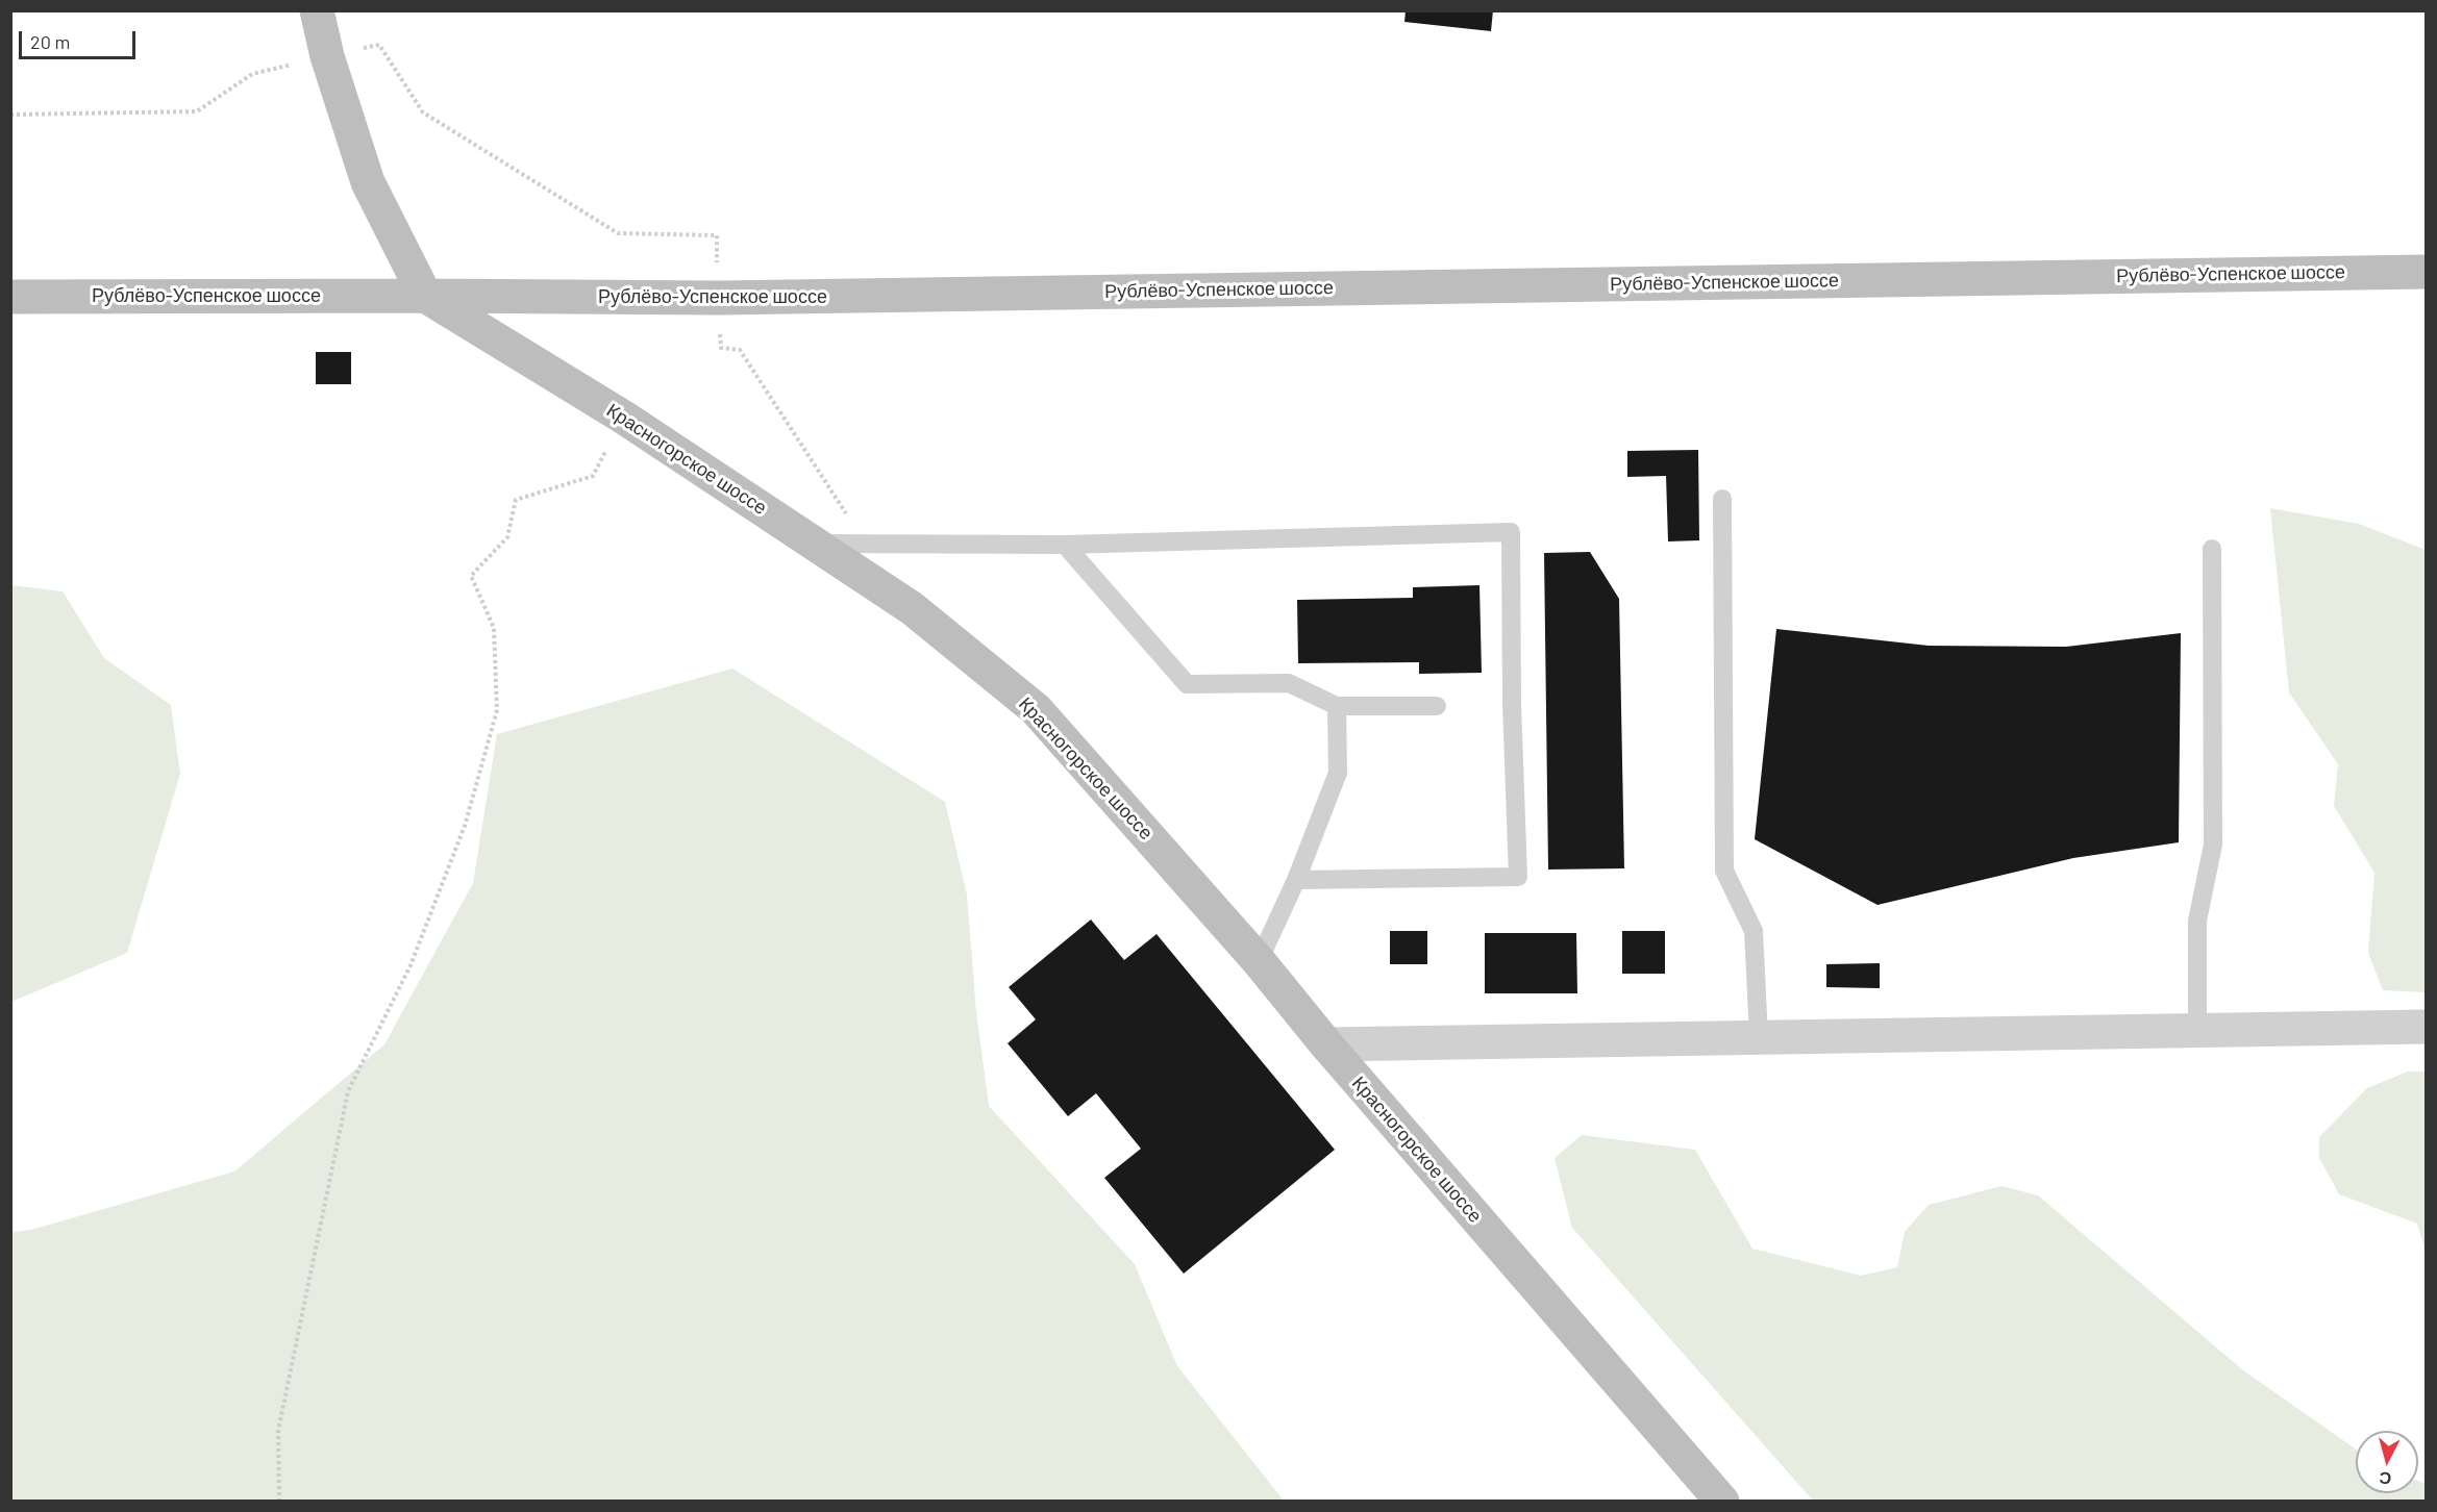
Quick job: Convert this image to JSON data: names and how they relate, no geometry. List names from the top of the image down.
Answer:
{
  "streets": {
    "main road": ["Рублёво-Успенское шоссе", "Красногорское шоссе"]
  },
  "crossings": [
    ["Рублёво-Успенское шоссе", "Красногорское шоссе"]
  ],
  "scale_bar": "20 m",
  "north": "bottom"
}
